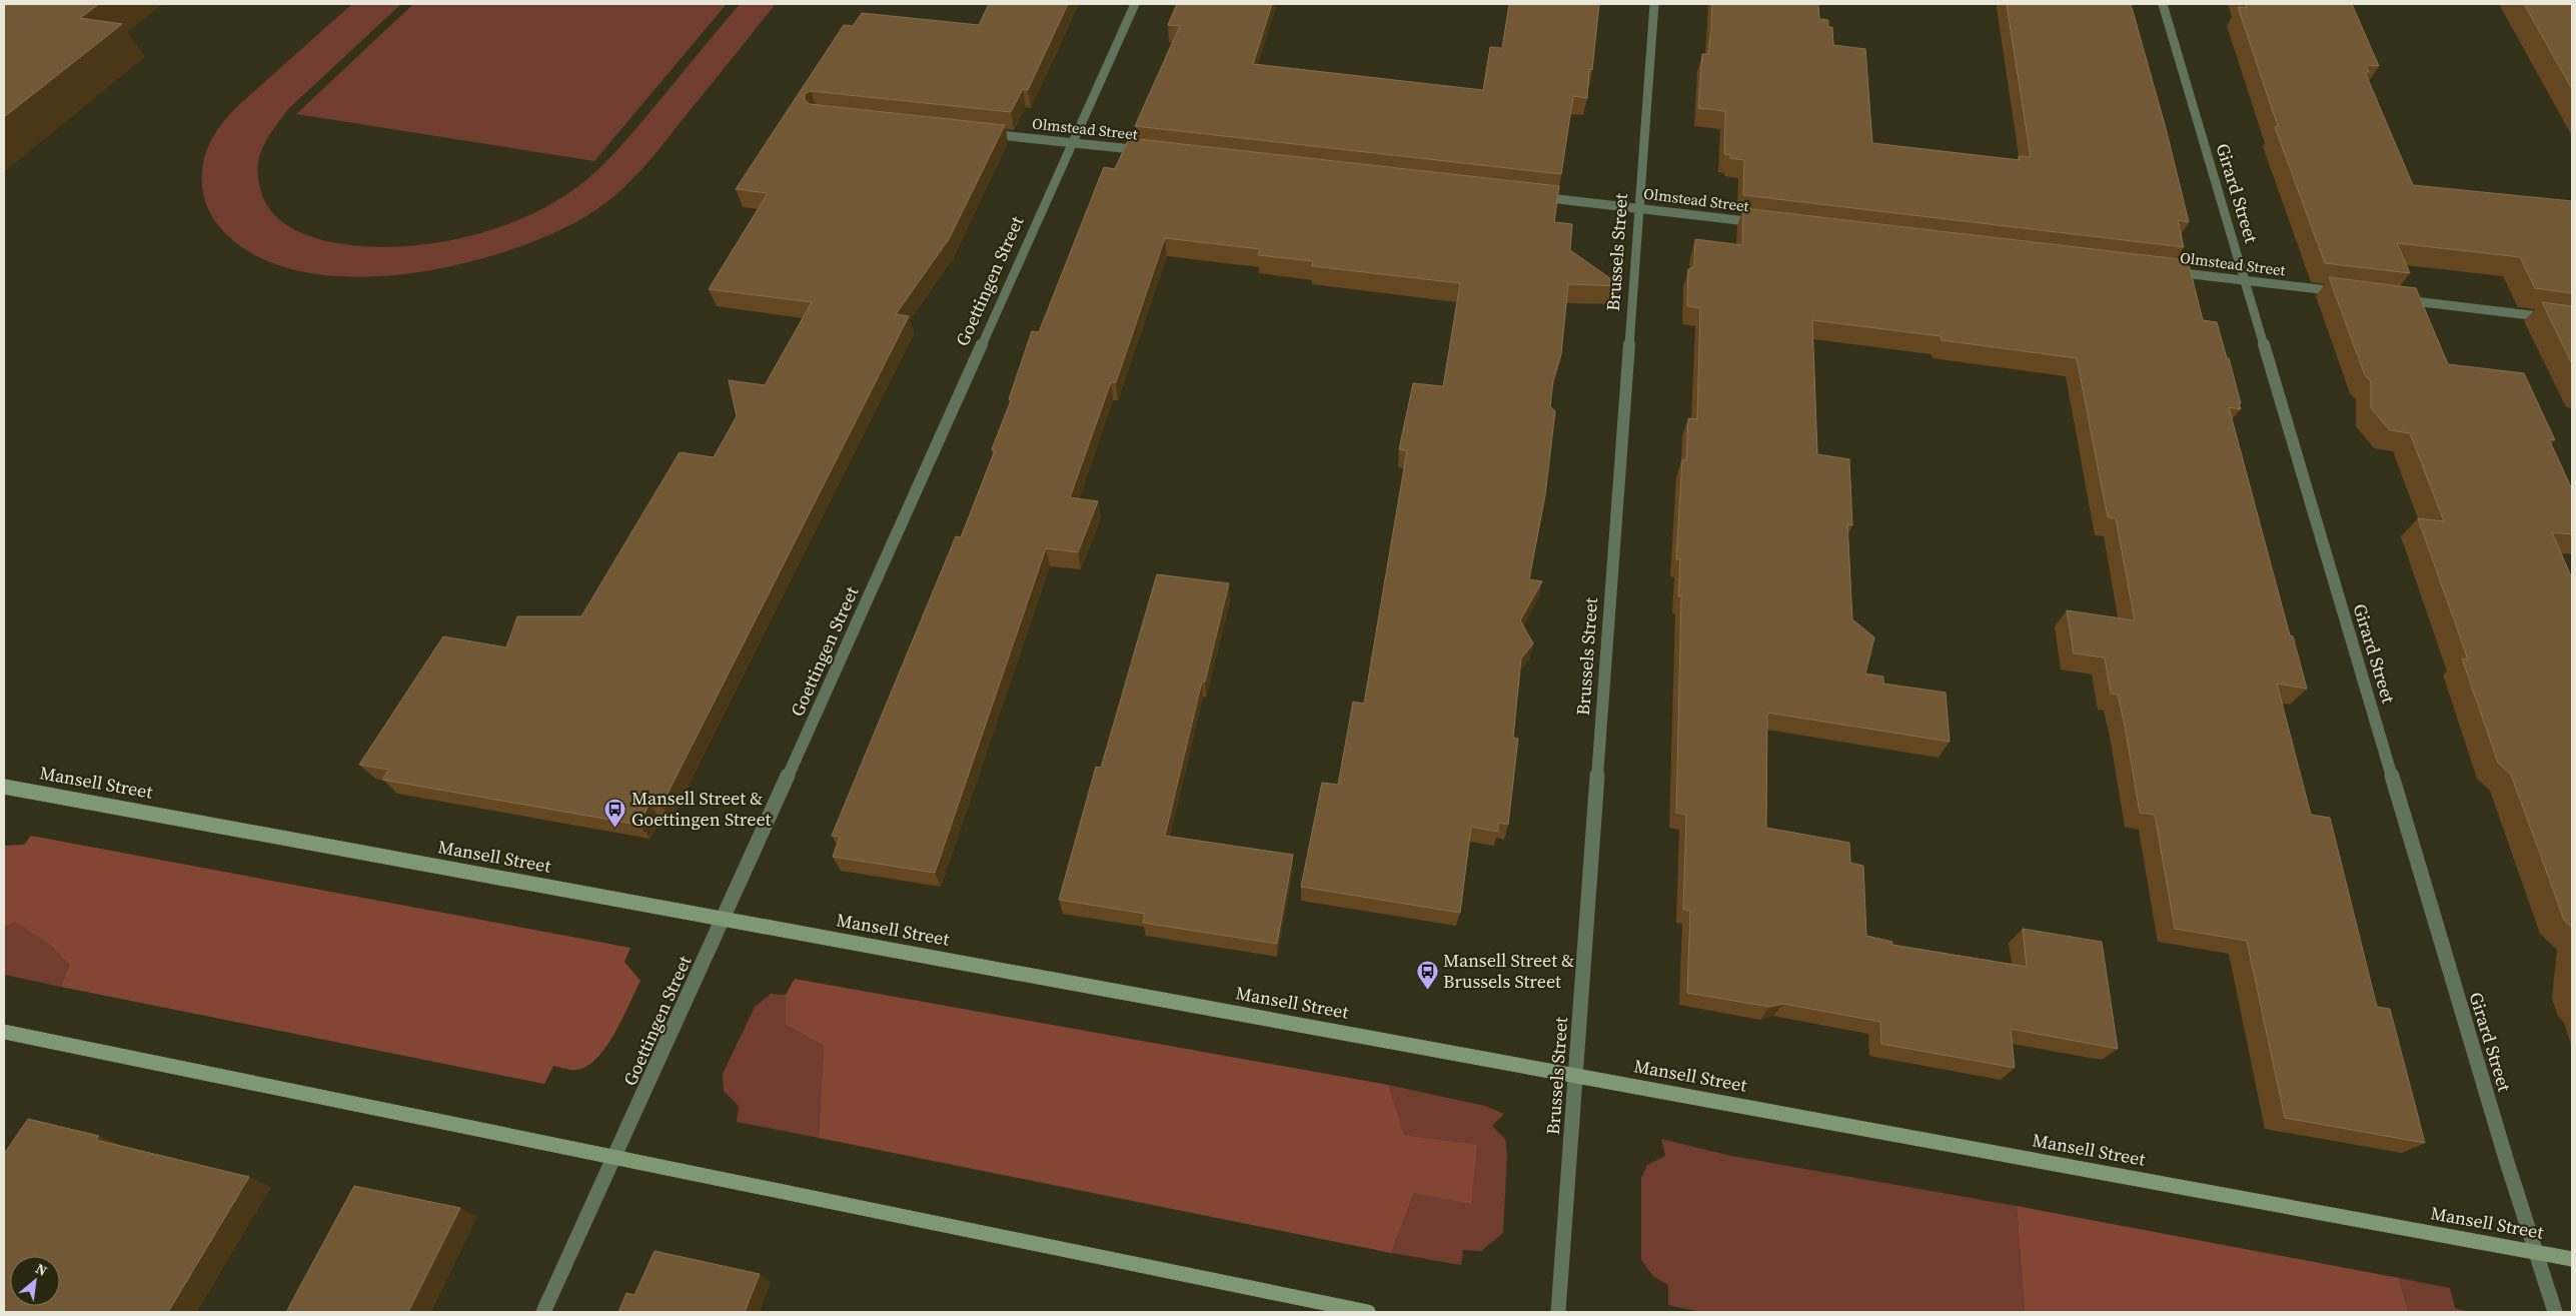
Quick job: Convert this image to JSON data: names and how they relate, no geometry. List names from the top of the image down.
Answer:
{
  "streets": {
    "street": [
      "Olmstead Street",
      "Girard Street",
      "Brussels Street",
      "Goettingen Street",
      "Mansell Street"
    ]
  },
  "crossings": [
    ["Olmstead Street", "Girard Street"],
    ["Olmstead Street", "Brussels Street"],
    ["Olmstead Street", "Goettingen Street"],
    ["Girard Street", "Mansell Street"],
    ["Brussels Street", "Mansell Street"],
    ["Goettingen Street", "Mansell Street"]
  ],
  "places": {
    "bus stop": ["Mansell Street & Goettingen Street", "Mansell Street & Brussels Street"]
  },
  "north": "top right"
}
